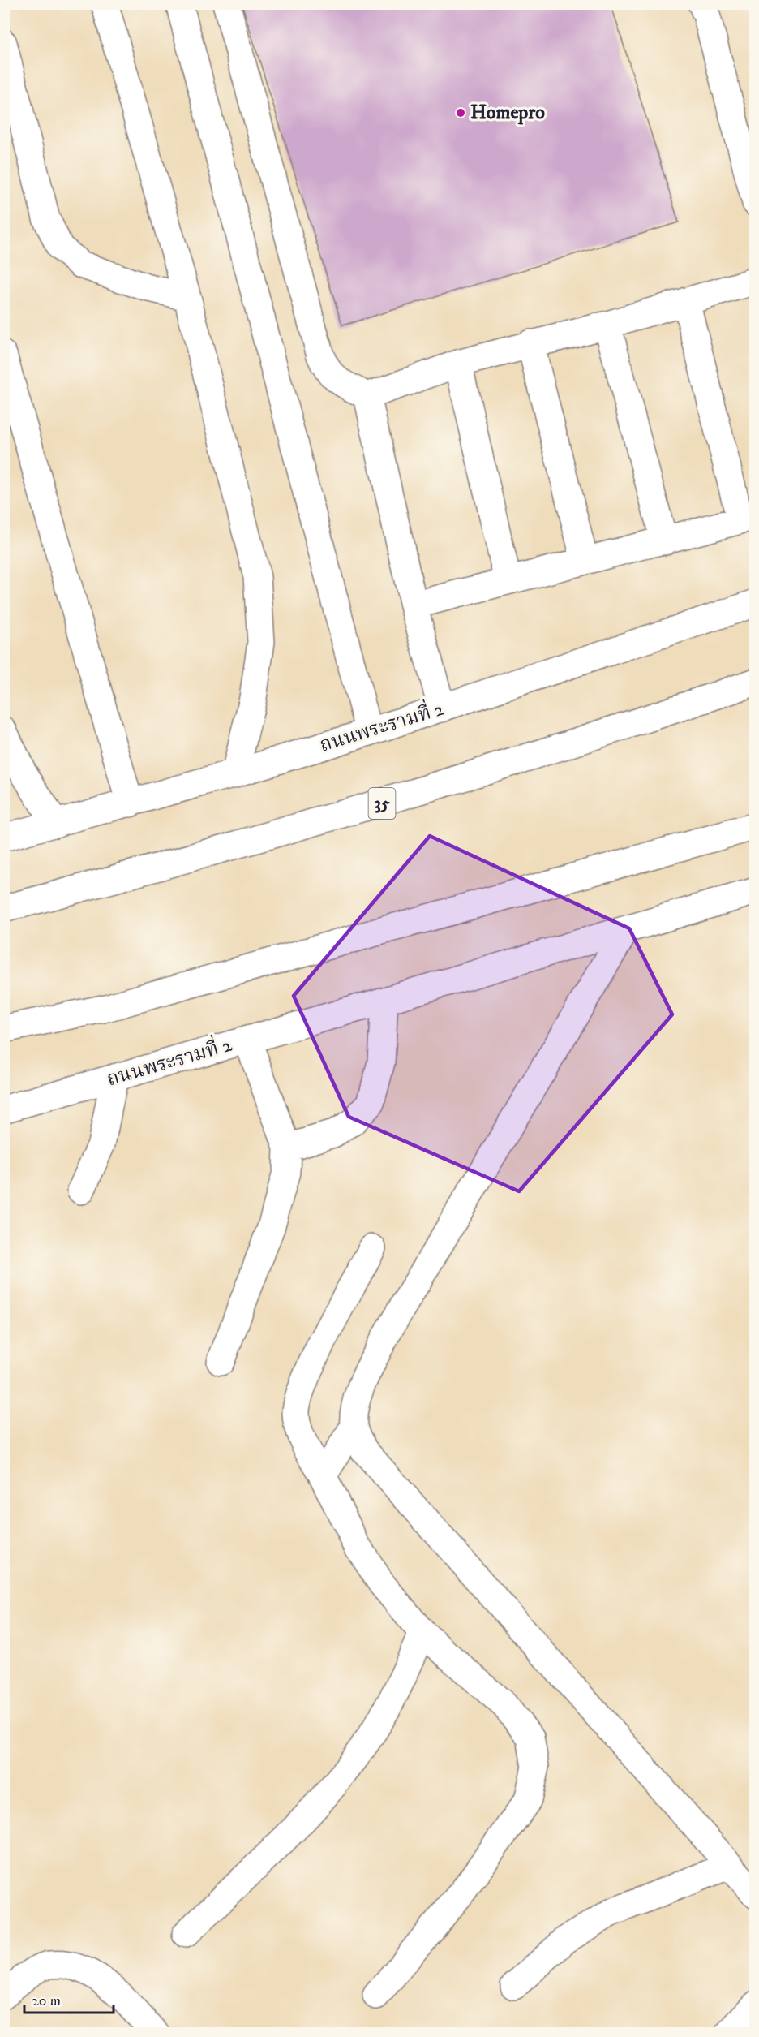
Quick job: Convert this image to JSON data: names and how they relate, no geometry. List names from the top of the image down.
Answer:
{
  "streets": {
    "main road": ["ถนนพระรามที่ 2", "35"]
  },
  "places": ["Homepro"],
  "scale_bar": "20 m"
}
